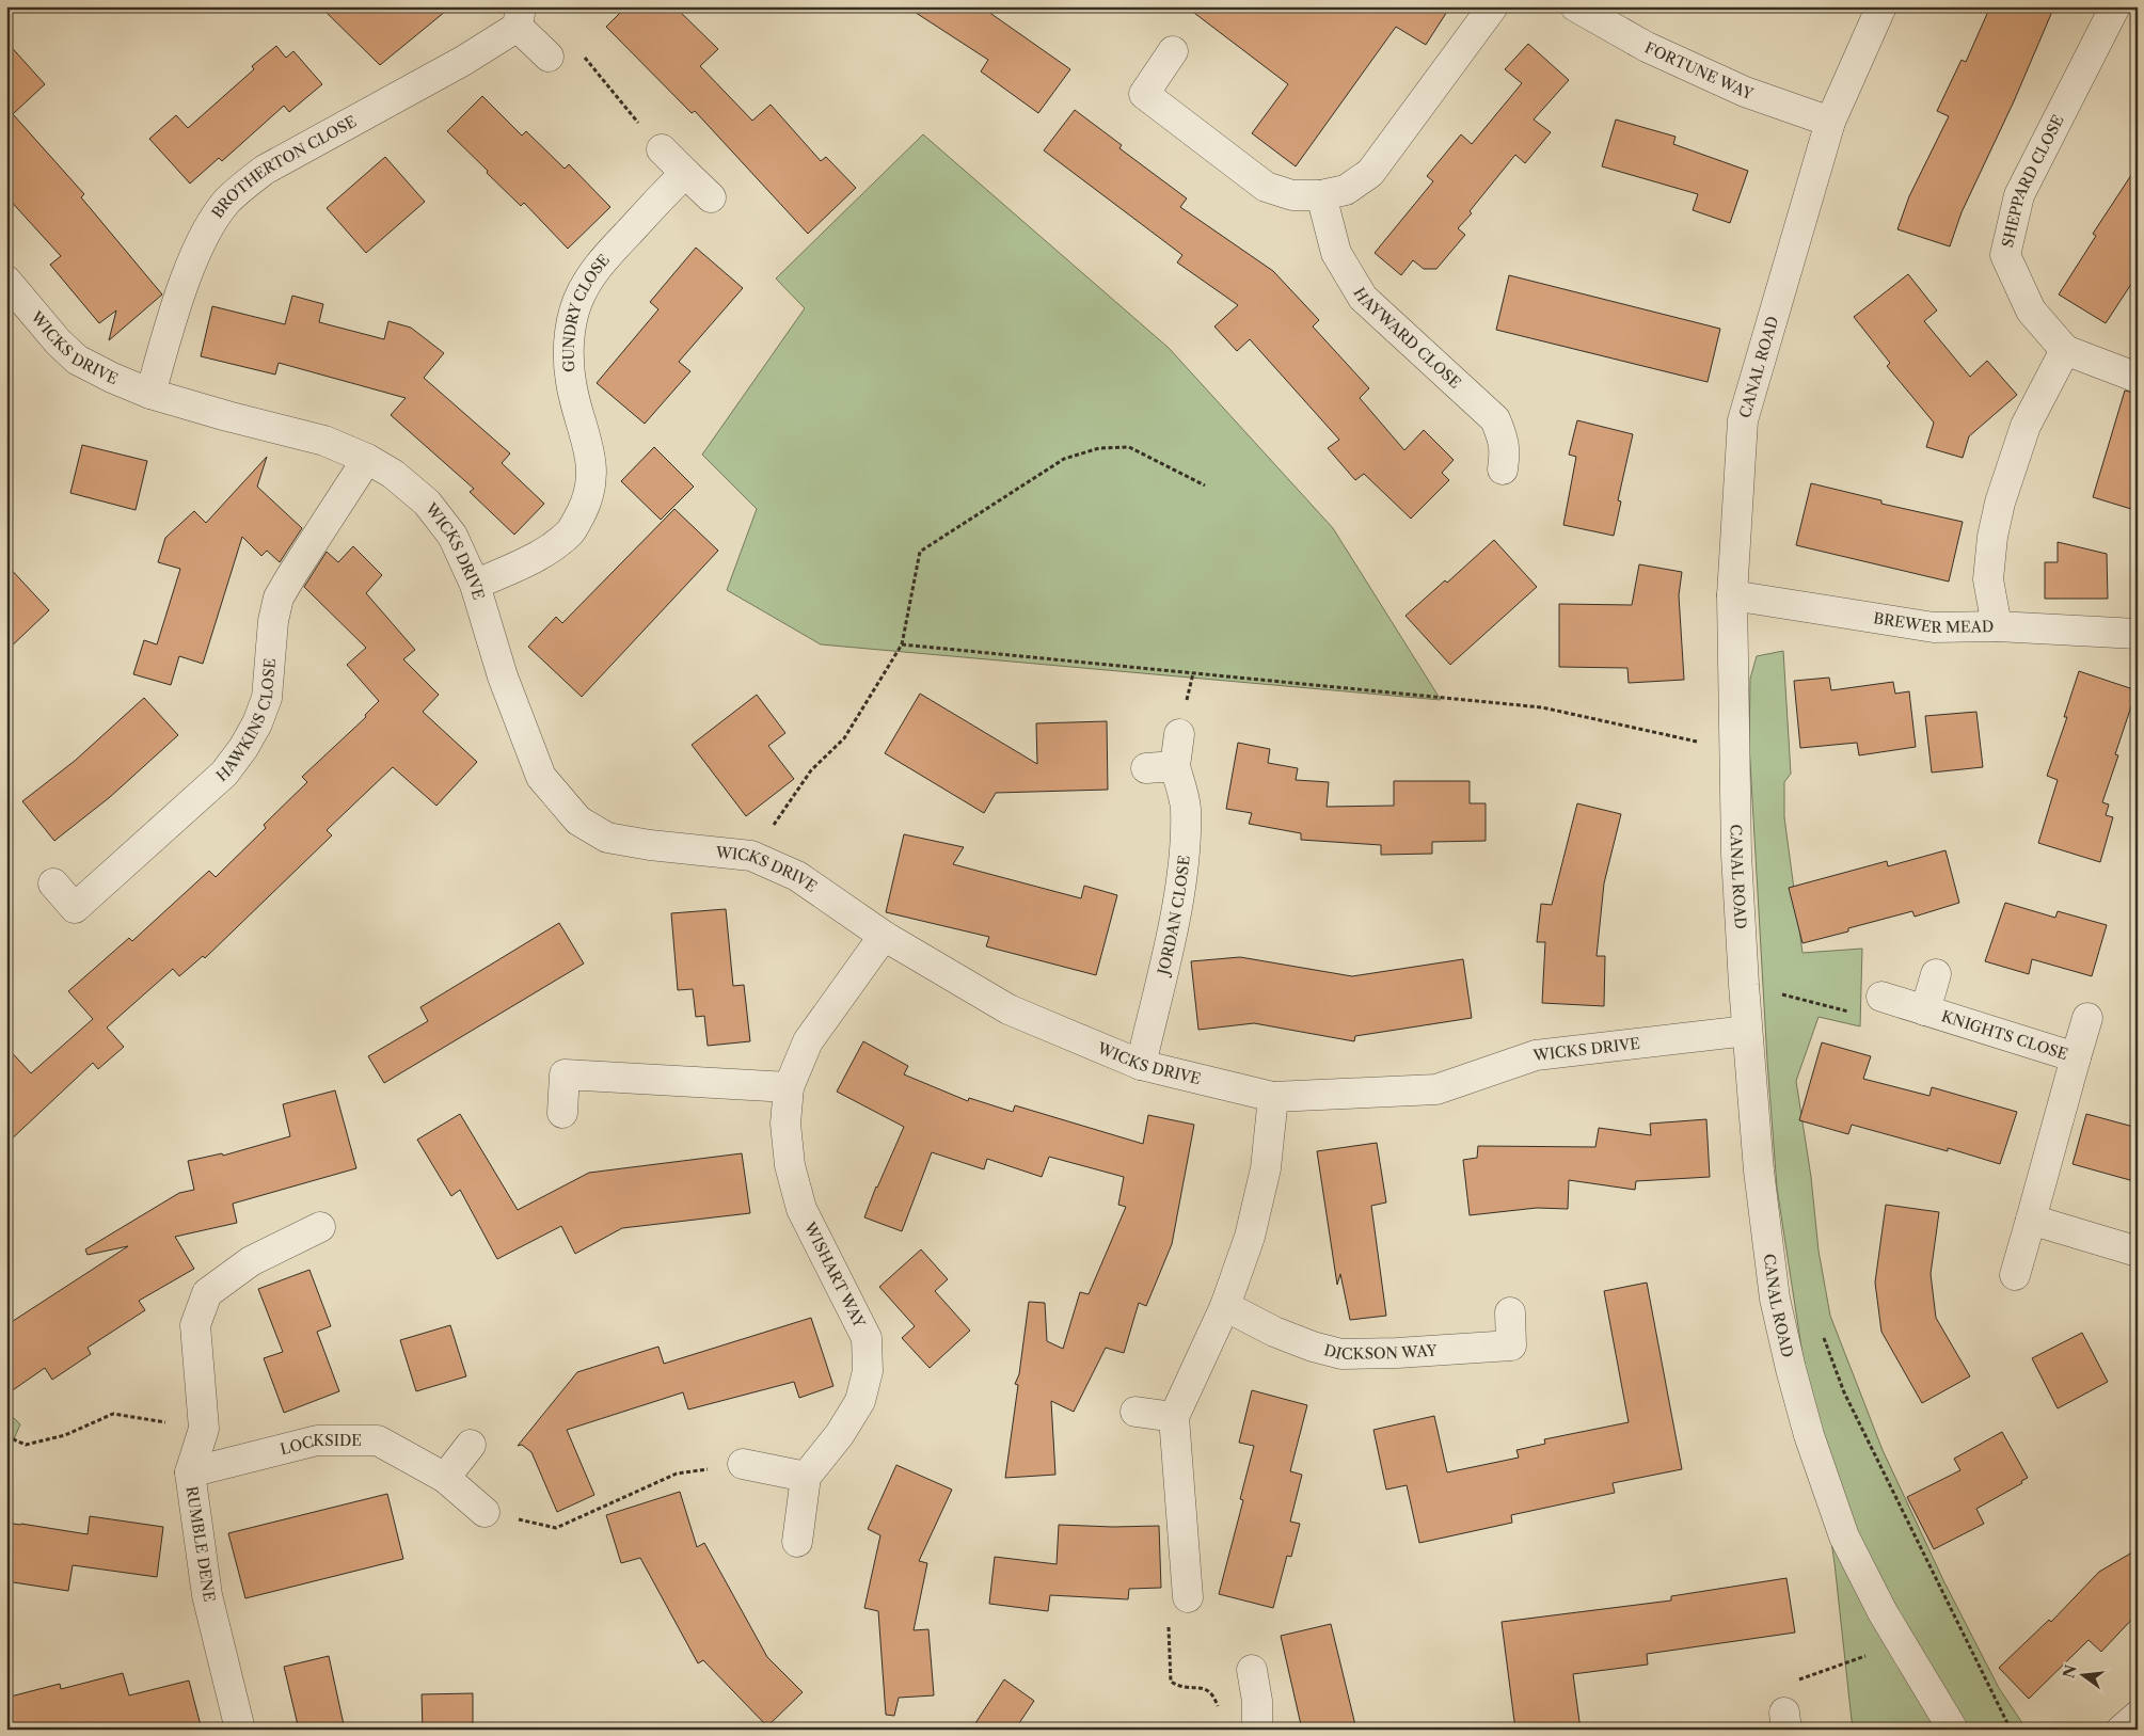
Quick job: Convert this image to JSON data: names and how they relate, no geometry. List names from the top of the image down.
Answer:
{
  "streets": {
    "street": [
      "FORTUNE WAY",
      "BROTHERTON CLOSE",
      "SHEPPARD CLOSE",
      "GUNDRY CLOSE",
      "HAYWARD CLOSE",
      "WICKS DRIVE",
      "CANAL ROAD",
      "BREWER MEAD",
      "HAWKINS CLOSE",
      "JORDAN CLOSE",
      "KNIGHTS CLOSE",
      "WISHART WAY",
      "DICKSON WAY",
      "LOCKSIDE",
      "RUMBLE DENE"
    ]
  },
  "crossings": [
    ["FORTUNE WAY", "CANAL ROAD"],
    ["BROTHERTON CLOSE", "WICKS DRIVE"],
    ["GUNDRY CLOSE", "WICKS DRIVE"],
    ["WICKS DRIVE", "CANAL ROAD"],
    ["WICKS DRIVE", "HAWKINS CLOSE"],
    ["WICKS DRIVE", "JORDAN CLOSE"],
    ["WICKS DRIVE", "WISHART WAY"],
    ["CANAL ROAD", "BREWER MEAD"],
    ["LOCKSIDE", "RUMBLE DENE"]
  ],
  "north": "left"
}
